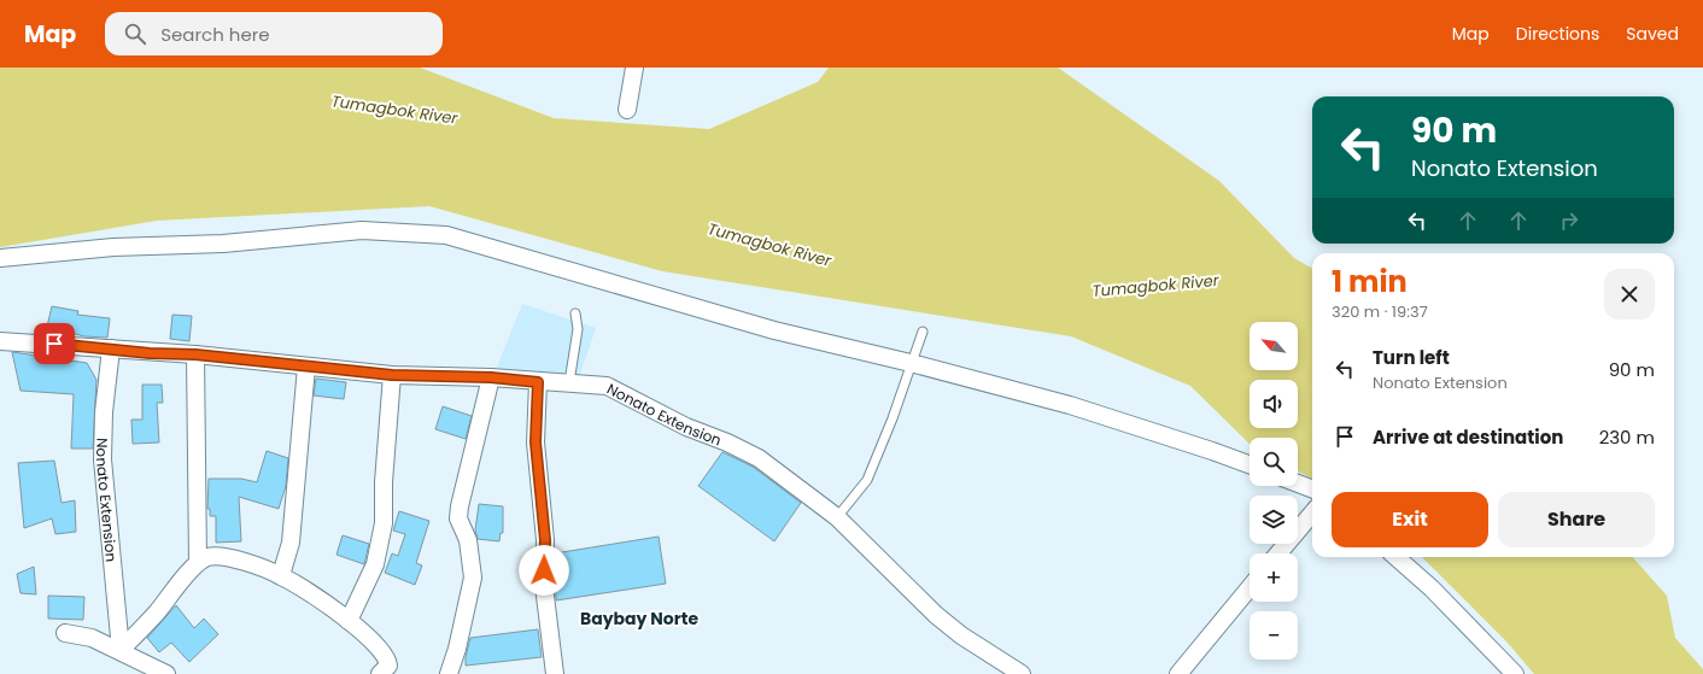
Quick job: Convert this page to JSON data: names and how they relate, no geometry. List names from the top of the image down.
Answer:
{
  "streets": {
    "street": ["Nonato Extension"]
  },
  "districts": ["Baybay Norte"],
  "water": ["Tumagbok River"],
  "north": "top left",
  "page": {
    "header": "Map",
    "search": "Search here",
    "nav": ["Map", "Directions", "Saved"],
    "turn": ["90 m", "Nonato Extension"],
    "heading": ["1 min", "320 m · 19:37"],
    "map_buttons": ["+", "−"],
    "list": [
      {
        "name": "Turn left",
        "note": "Nonato Extension",
        "value": "90 m"
      },
      {
        "name": "Arrive at destination",
        "value": "230 m"
      }
    ],
    "buttons": ["Exit", "Share"]
  }
}
